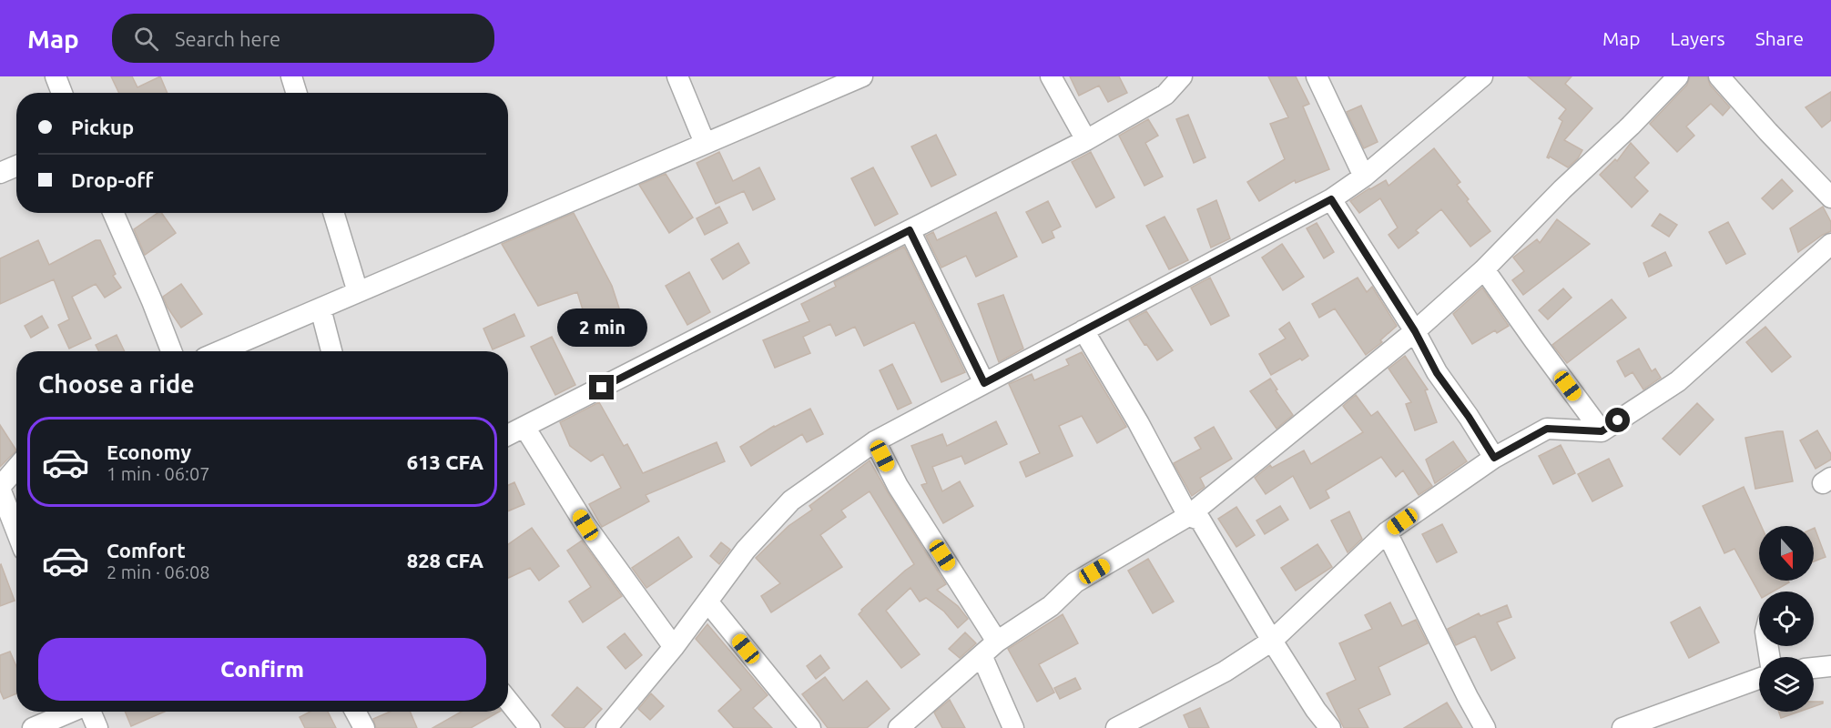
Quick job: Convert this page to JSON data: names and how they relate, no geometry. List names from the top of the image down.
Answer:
{
  "north": "bottom",
  "page": {
    "header": "Map",
    "search": "Search here",
    "nav": ["Map", "Layers", "Share"],
    "banner": ["Pickup", "Drop-off"],
    "bubble": "2 min",
    "heading": "Choose a ride",
    "list": [
      {
        "name": "Economy",
        "note": "1 min · 06:07",
        "value": "613 CFA"
      },
      {
        "name": "Comfort",
        "note": "2 min · 06:08",
        "value": "828 CFA"
      }
    ],
    "buttons": "Confirm"
  }
}
